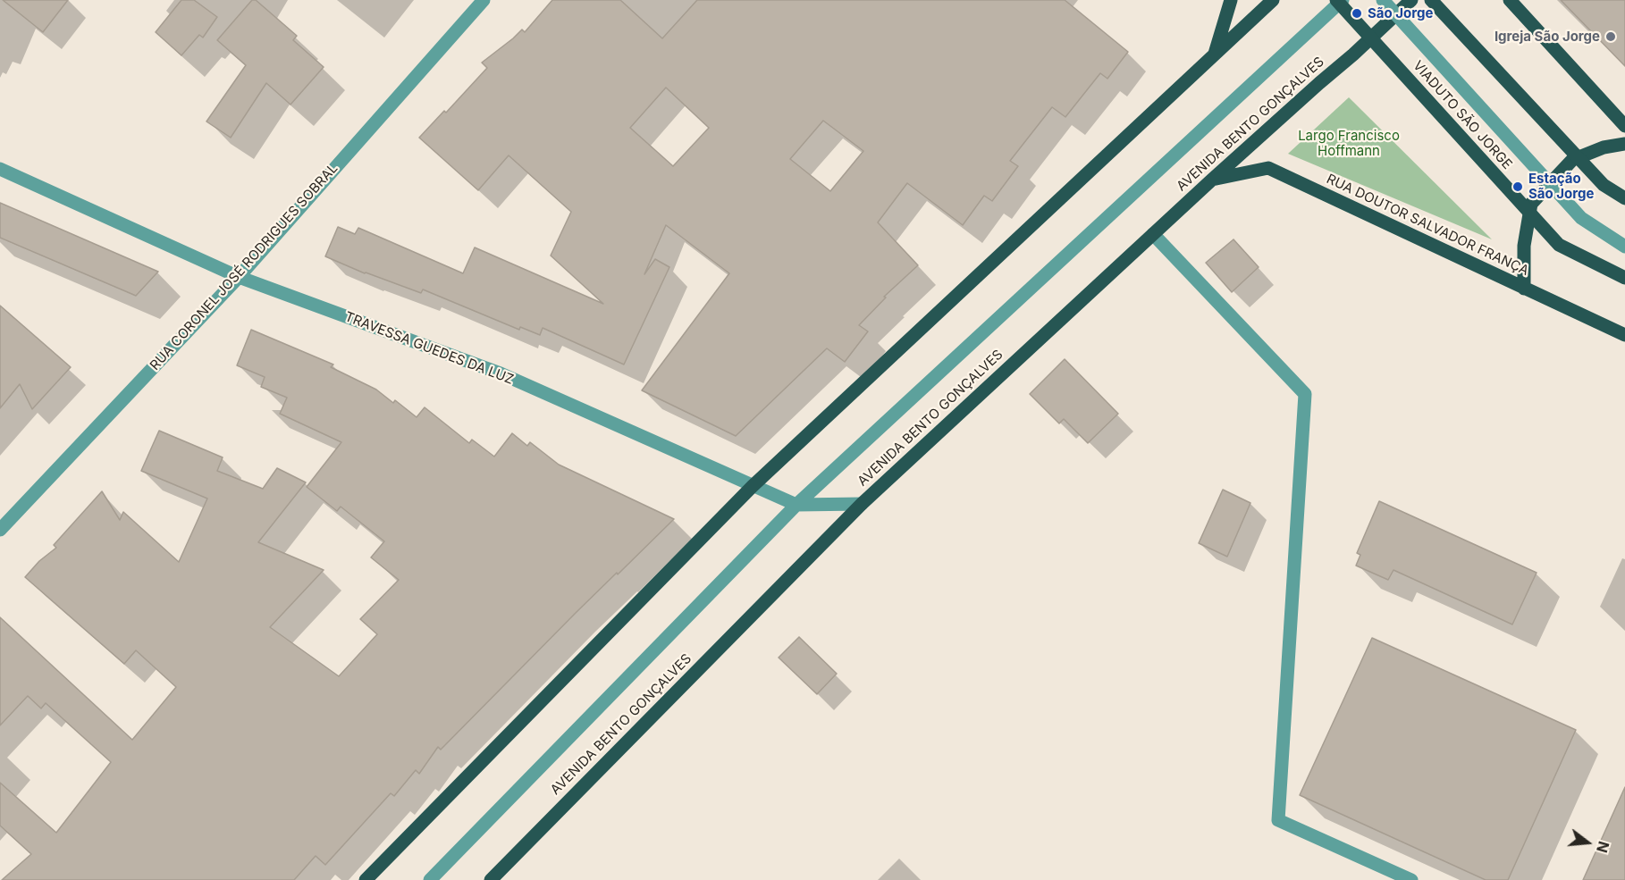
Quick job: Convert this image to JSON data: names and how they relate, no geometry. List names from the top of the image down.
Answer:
{
  "streets": {
    "main road": ["VIADUTO SÃO JORGE", "AVENIDA BENTO GONÇALVES", "RUA DOUTOR SALVADOR FRANÇA"],
    "street": ["RUA CORONEL JOSÉ RODRIGUES SOBRAL", "TRAVESSA GUEDES DA LUZ"]
  },
  "crossings": [
    ["AVENIDA BENTO GONÇALVES", "RUA DOUTOR SALVADOR FRANÇA"],
    ["AVENIDA BENTO GONÇALVES", "TRAVESSA GUEDES DA LUZ"],
    ["RUA CORONEL JOSÉ RODRIGUES SOBRAL", "TRAVESSA GUEDES DA LUZ"]
  ],
  "parks": ["Largo Francisco Hoffmann"],
  "places": ["São Jorge", "Igreja São Jorge", "Estação São Jorge"],
  "north": "right"
}
